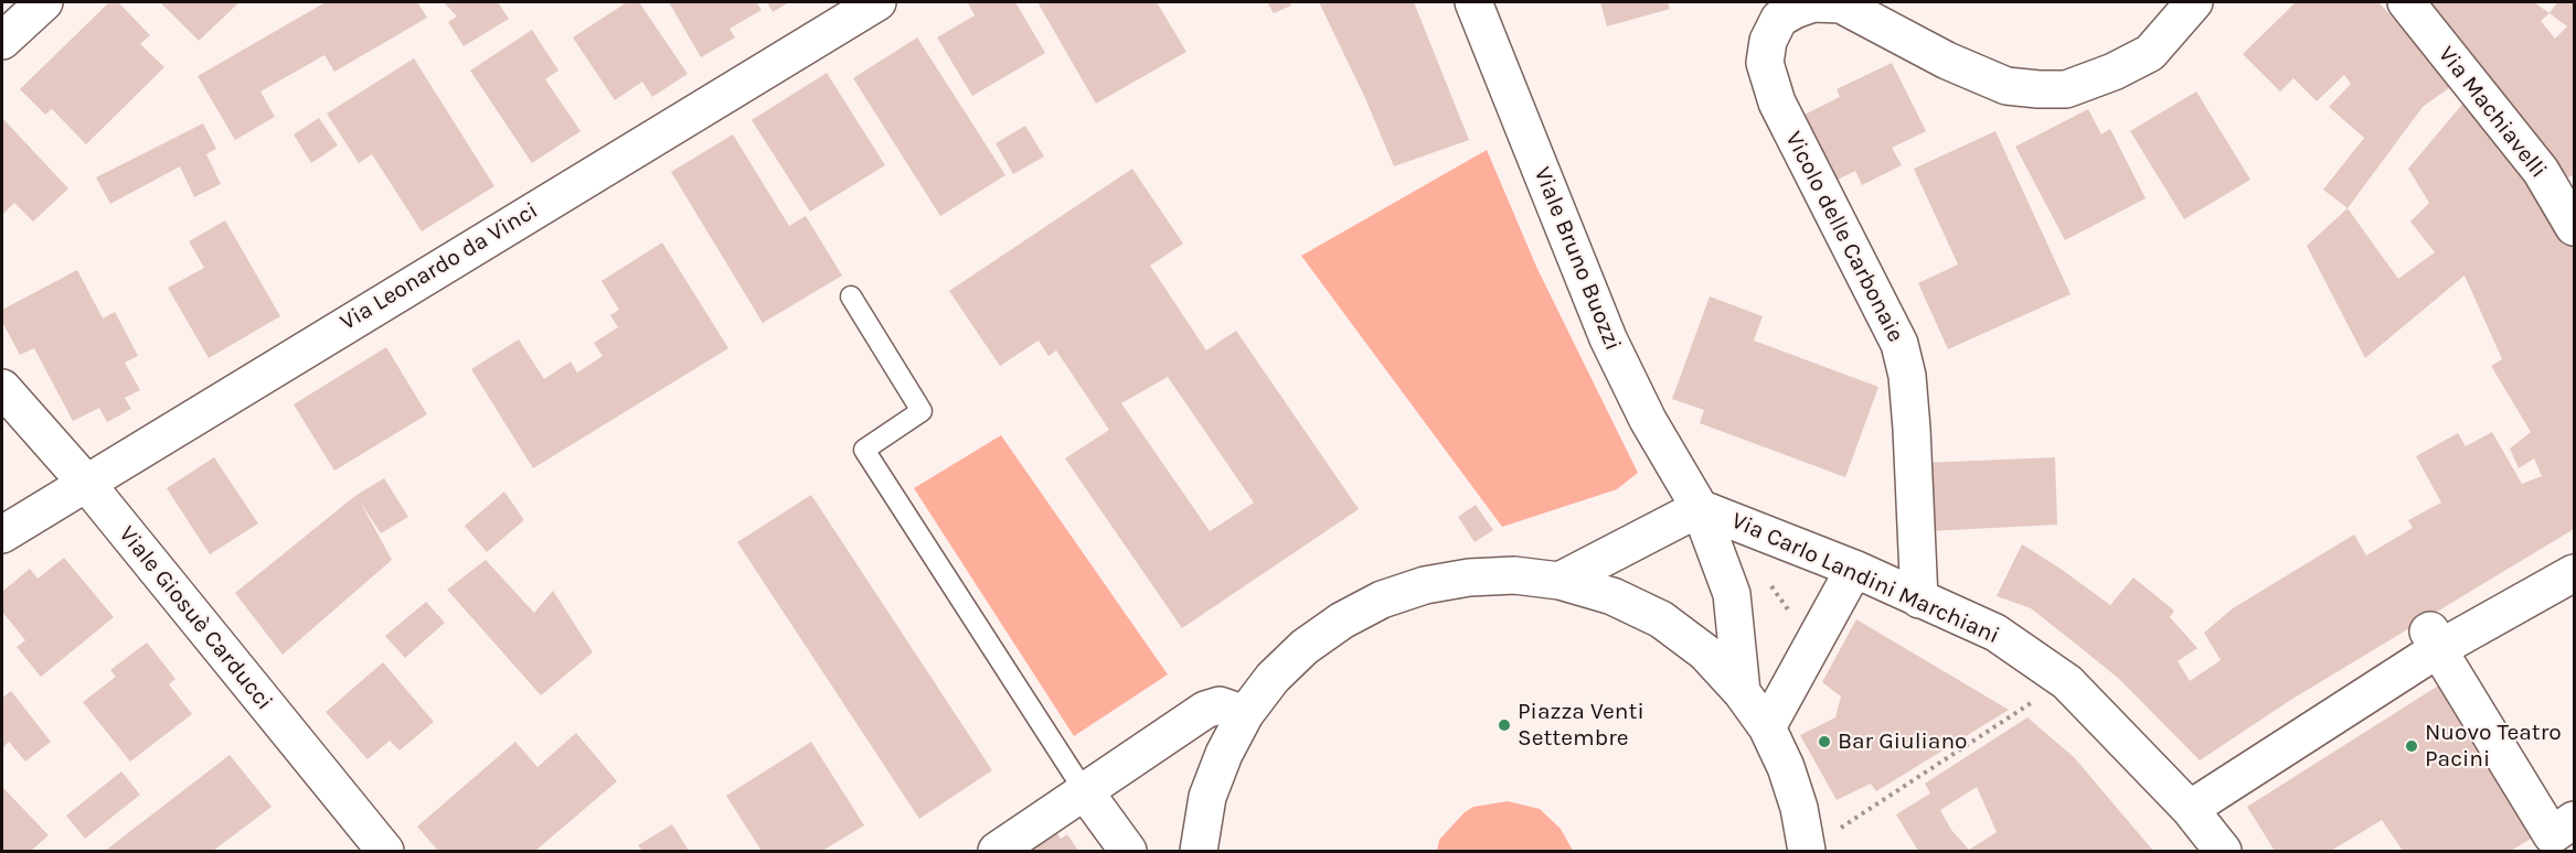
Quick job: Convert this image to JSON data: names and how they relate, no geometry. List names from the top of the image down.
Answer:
{
  "streets": {
    "street": [
      "Via Machiavelli",
      "Vicolo delle Carbonaie",
      "Viale Bruno Buozzi",
      "Via Leonardo da Vinci",
      "Via Carlo Landini Marchiani",
      "Viale Giosuè Carducci"
    ]
  },
  "crossings": [
    ["Vicolo delle Carbonaie", "Via Carlo Landini Marchiani"],
    ["Viale Bruno Buozzi", "Via Carlo Landini Marchiani"],
    ["Via Leonardo da Vinci", "Viale Giosuè Carducci"]
  ],
  "places": ["Piazza Venti Settembre", "Bar Giuliano", "Nuovo Teatro Pacini"]
}
